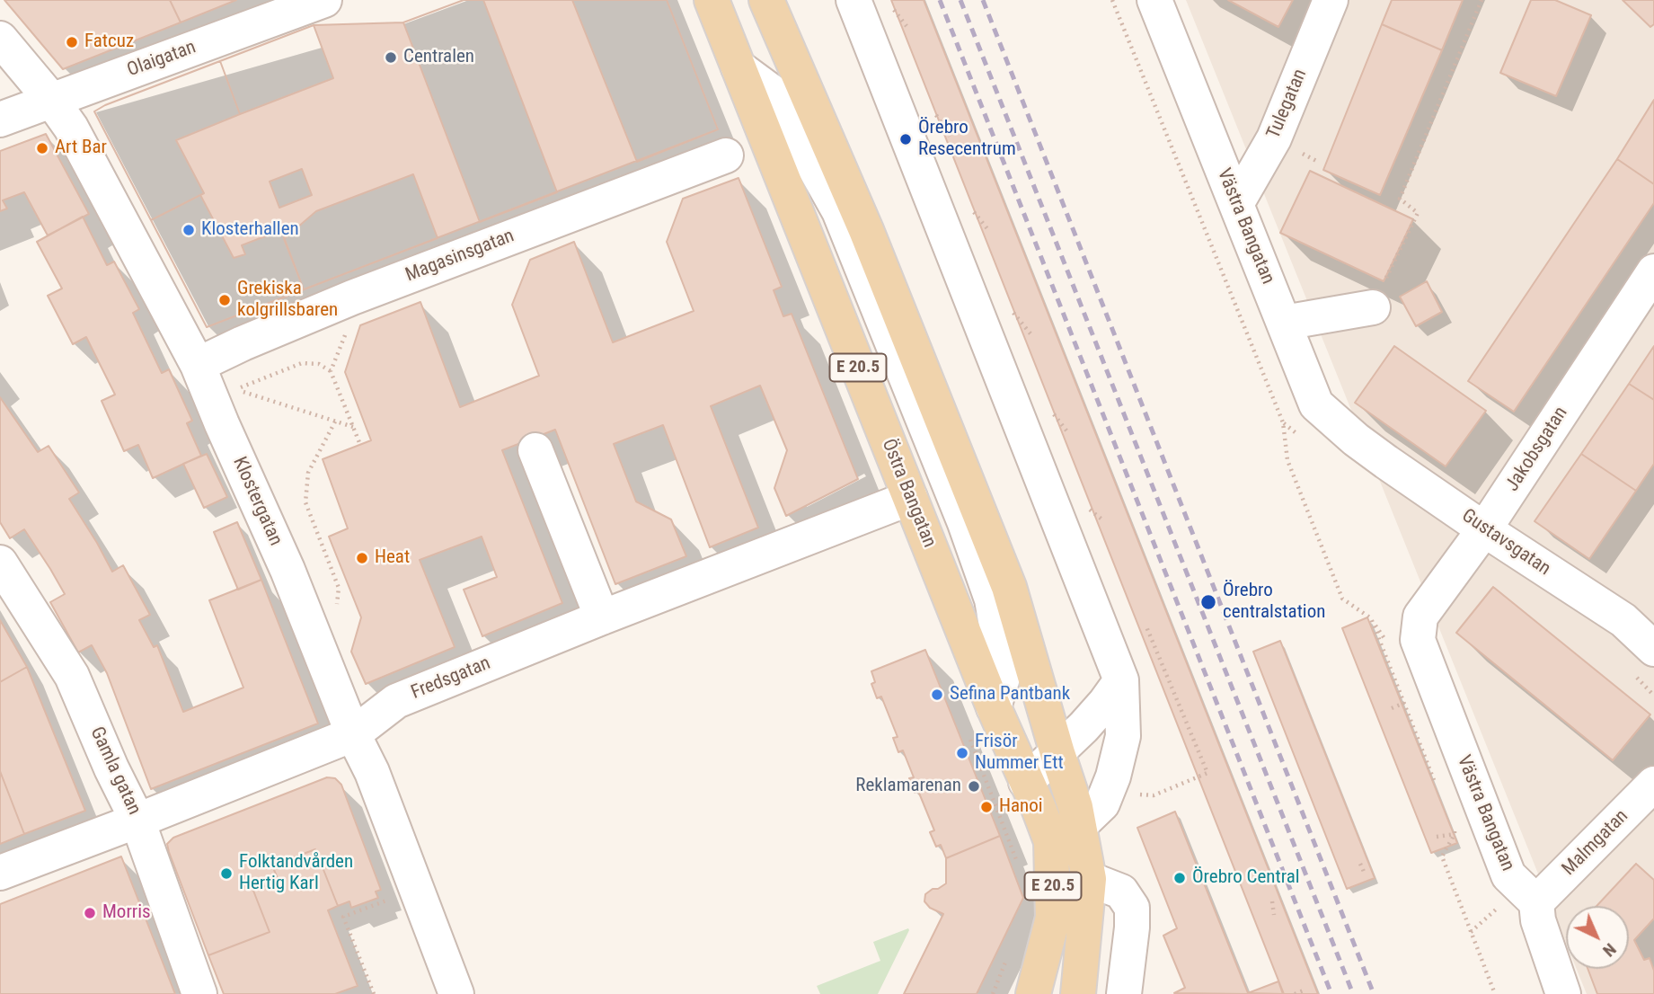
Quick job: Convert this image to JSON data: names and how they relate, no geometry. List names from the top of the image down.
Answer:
{
  "streets": {
    "main road": ["E 20.5", "Östra Bangatan"],
    "street": [
      "Olaigatan",
      "Tulegatan",
      "Västra Bangatan",
      "Magasinsgatan",
      "Jakobsgatan",
      "Klostergatan",
      "Gustavsgatan",
      "Fredsgatan",
      "Gamla gatan",
      "Malmgatan"
    ]
  },
  "crossings": [
    ["Olaigatan", "Klostergatan"],
    ["Tulegatan", "Västra Bangatan"],
    ["Västra Bangatan", "Jakobsgatan"],
    ["Västra Bangatan", "Gustavsgatan"],
    ["Västra Bangatan", "Malmgatan"],
    ["Magasinsgatan", "Klostergatan"],
    ["Jakobsgatan", "Gustavsgatan"],
    ["Östra Bangatan", "Fredsgatan"],
    ["Klostergatan", "Fredsgatan"],
    ["Fredsgatan", "Gamla gatan"]
  ],
  "places": [
    "Fatcuz",
    "Centralen",
    "Örebro Resecentrum",
    "Art Bar",
    "Klosterhallen",
    "Grekiska kolgrillsbaren",
    "Heat",
    "Örebro centralstation",
    "Sefina Pantbank",
    "Frisör Nummer Ett",
    "Reklamarenan",
    "Hanoi",
    "Folktandvården Hertig Karl",
    "Örebro Central",
    "Morris"
  ],
  "north": "bottom right"
}
